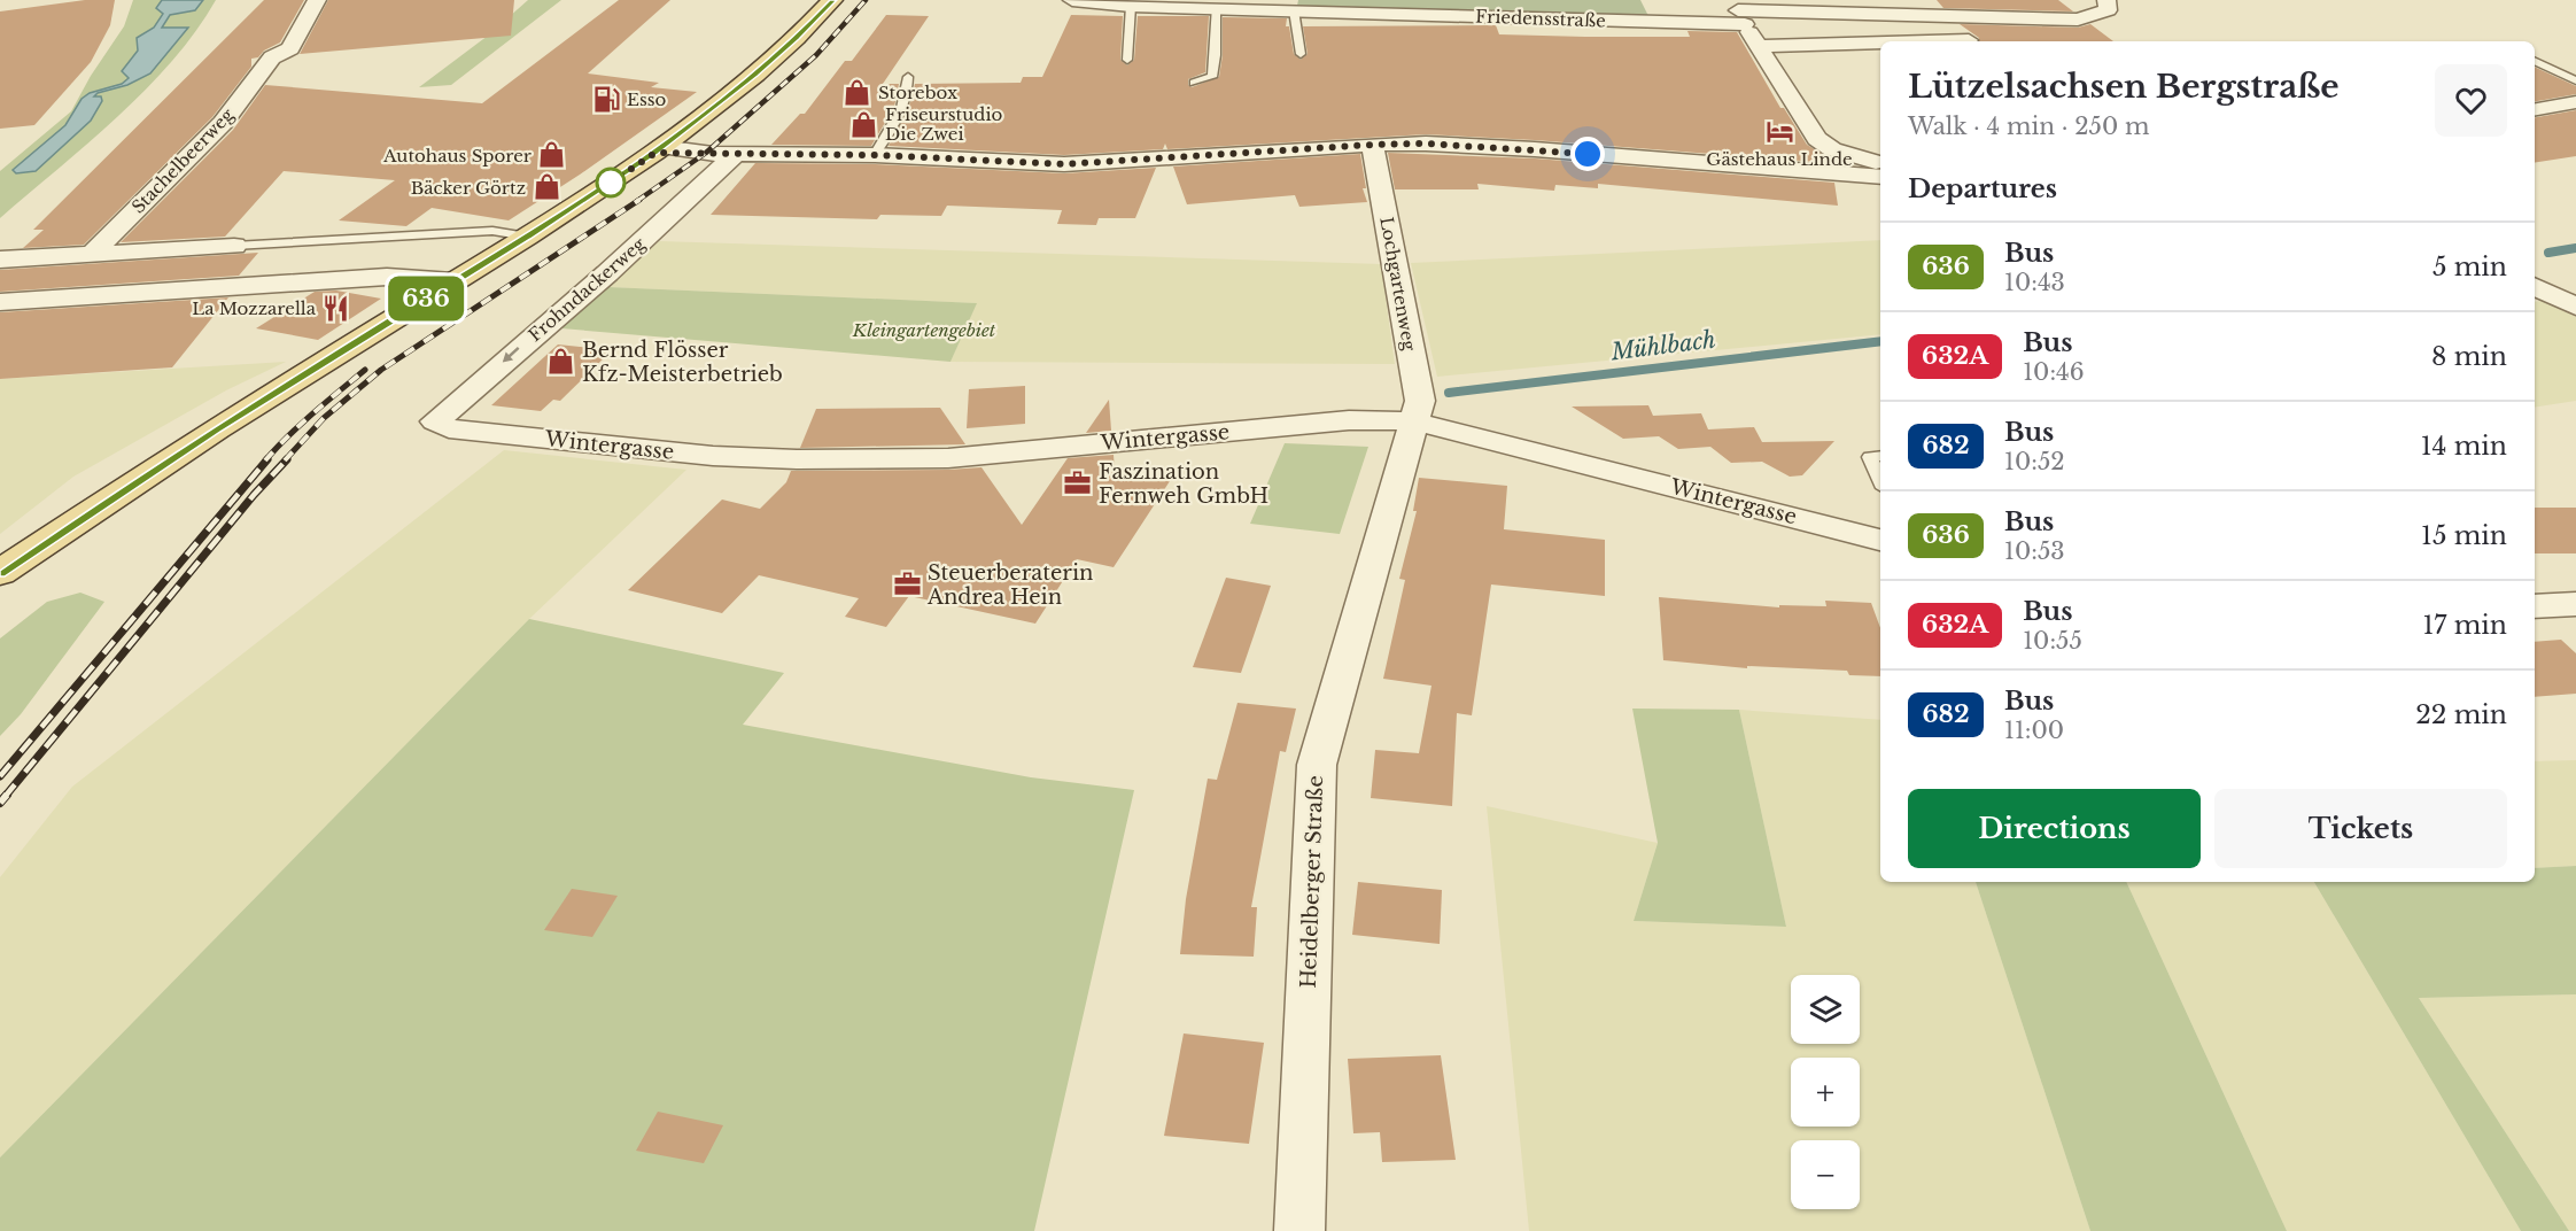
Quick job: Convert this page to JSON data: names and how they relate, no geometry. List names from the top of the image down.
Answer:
{
  "streets": {
    "street": [
      "Friedensstraße",
      "Stachelbeerweg",
      "Lochgartenweg",
      "Frohndackerweg",
      "Wintergasse",
      "Heidelberger Straße"
    ]
  },
  "crossings": [
    ["Lochgartenweg", "Wintergasse"],
    ["Lochgartenweg", "Heidelberger Straße"],
    ["Frohndackerweg", "Wintergasse"],
    ["Wintergasse", "Heidelberger Straße"]
  ],
  "one_way": ["Frohndackerweg"],
  "water": ["Mühlbach"],
  "parks": ["Kleingartengebiet"],
  "places": {
    "shop": [
      "Storebox",
      "Friseurstudio Die Zwei",
      "Autohaus Sporer",
      "Bäcker Görtz",
      "Bernd Flösser Kfz-Meisterbetrieb"
    ],
    "fuel station": ["Esso"],
    "hotel": ["Gästehaus Linde"],
    "restaurant": ["La Mozzarella"],
    "office": ["Faszination Fernweh GmbH", "Steuerberaterin Andrea Hein"]
  },
  "lines": ["bus line 636"],
  "page": {
    "on_map": "636",
    "heading": [
      ["Lützelsachsen Bergstraße", "Walk · 4 min · 250 m"],
      "Departures"
    ],
    "list": [
      {
        "mark": "636",
        "name": "Bus",
        "note": "10:43",
        "value": "5 min"
      },
      {
        "mark": "632A",
        "name": "Bus",
        "note": "10:46",
        "value": "8 min"
      },
      {
        "mark": "682",
        "name": "Bus",
        "note": "10:52",
        "value": "14 min"
      },
      {
        "mark": "636",
        "name": "Bus",
        "note": "10:53",
        "value": "15 min"
      },
      {
        "mark": "632A",
        "name": "Bus",
        "note": "10:55",
        "value": "17 min"
      },
      {
        "mark": "682",
        "name": "Bus",
        "note": "11:00",
        "value": "22 min"
      }
    ],
    "buttons": ["Directions", "Tickets"],
    "map_buttons": ["+", "−"]
  }
}
